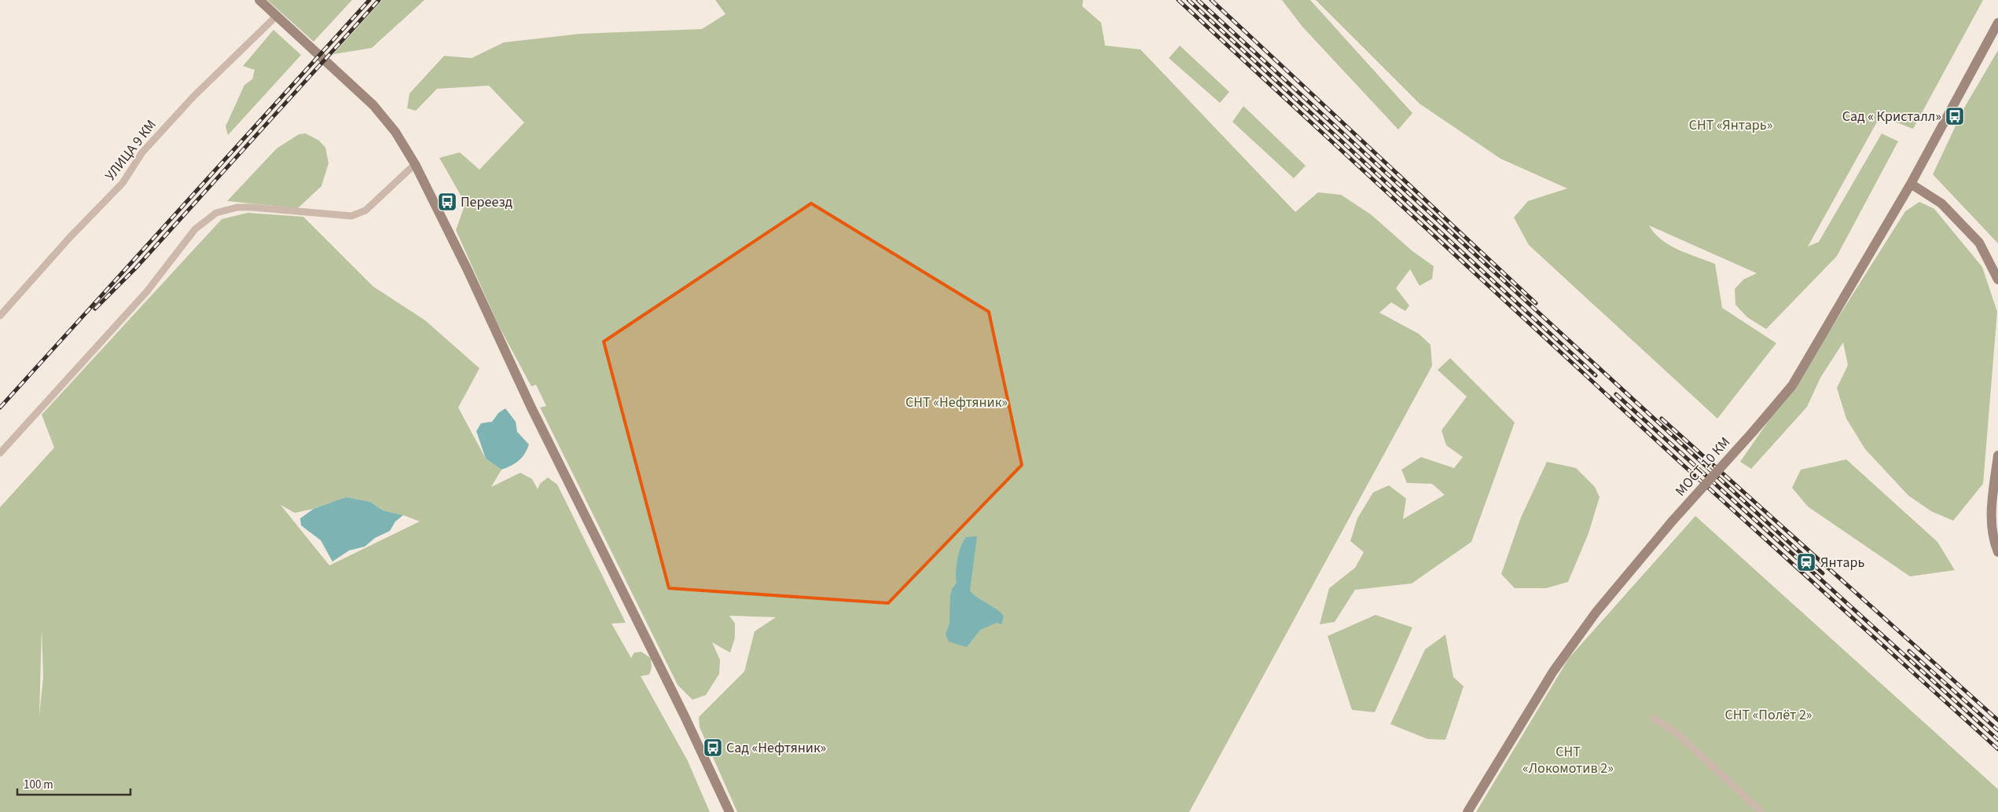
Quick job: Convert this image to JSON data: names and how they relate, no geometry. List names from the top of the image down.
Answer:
{
  "streets": {
    "street": ["УЛИЦА 9 КМ", "МОСТ 10 КМ"]
  },
  "parks": [
    "СНТ «Янтарь»",
    "СНТ «Нефтяник»",
    "СНТ «Полёт 2»",
    "СНТ «Локомотив 2»"
  ],
  "places": {
    "bus stop": ["Сад « Кристалл»", "Переезд", "Сад «Нефтяник»"],
    "station": ["Янтарь"]
  },
  "scale_bar": "100 m"
}
